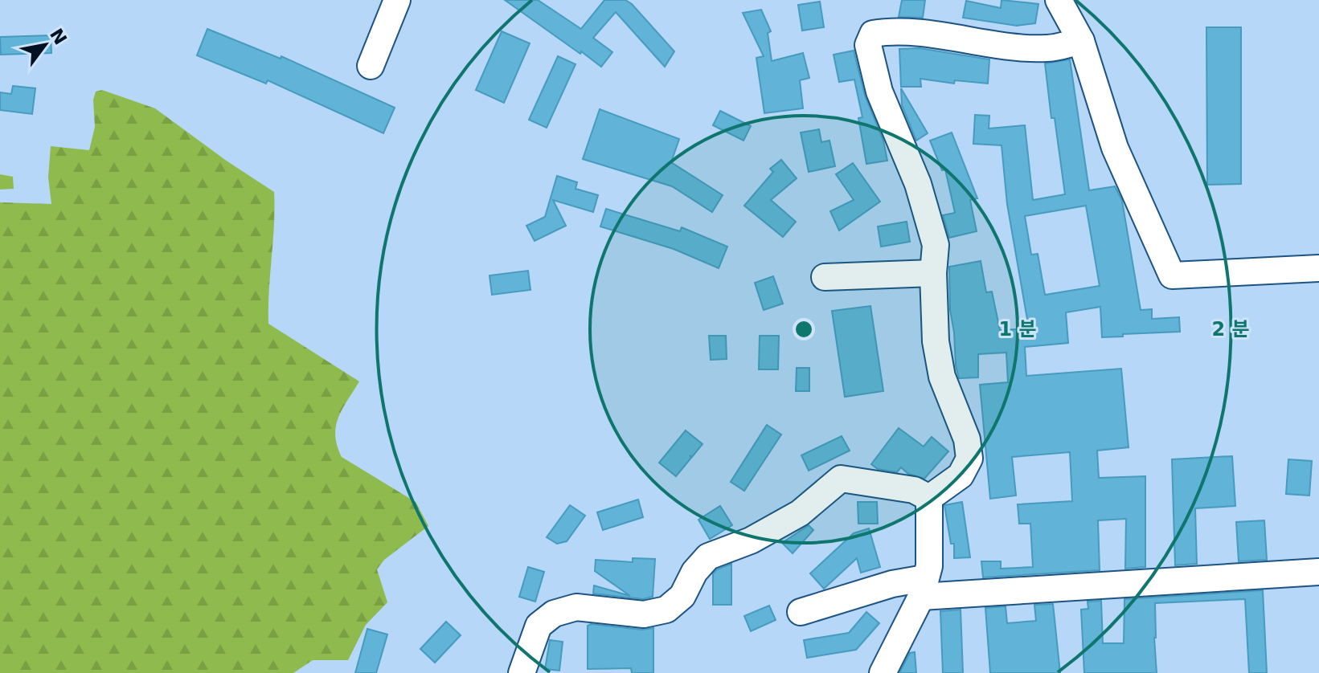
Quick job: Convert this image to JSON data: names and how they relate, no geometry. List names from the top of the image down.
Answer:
{
  "north": "top right",
  "rings": ["1 분", "2 분"]
}
